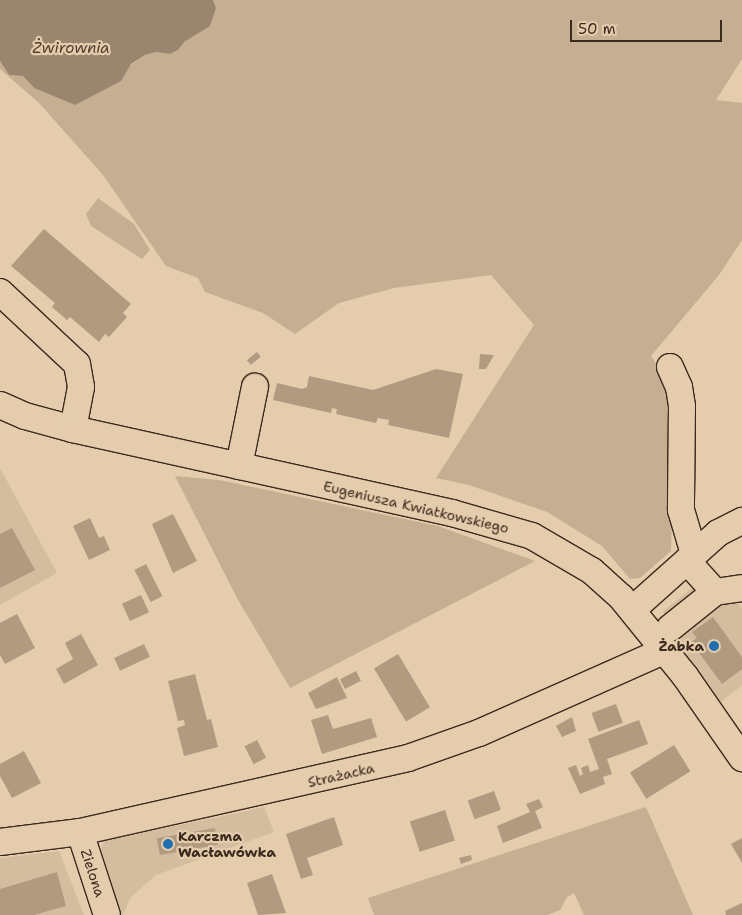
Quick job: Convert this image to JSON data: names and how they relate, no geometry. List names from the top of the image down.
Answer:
{
  "streets": {
    "street": ["Eugeniusza Kwiatkowskiego", "Strażacka", "Zielona"]
  },
  "crossings": [
    ["Eugeniusza Kwiatkowskiego", "Strażacka"],
    ["Strażacka", "Zielona"]
  ],
  "water": ["Żwirownia"],
  "places": ["Żabka", "Karczma Wacławówka"],
  "scale_bar": "50 m"
}
